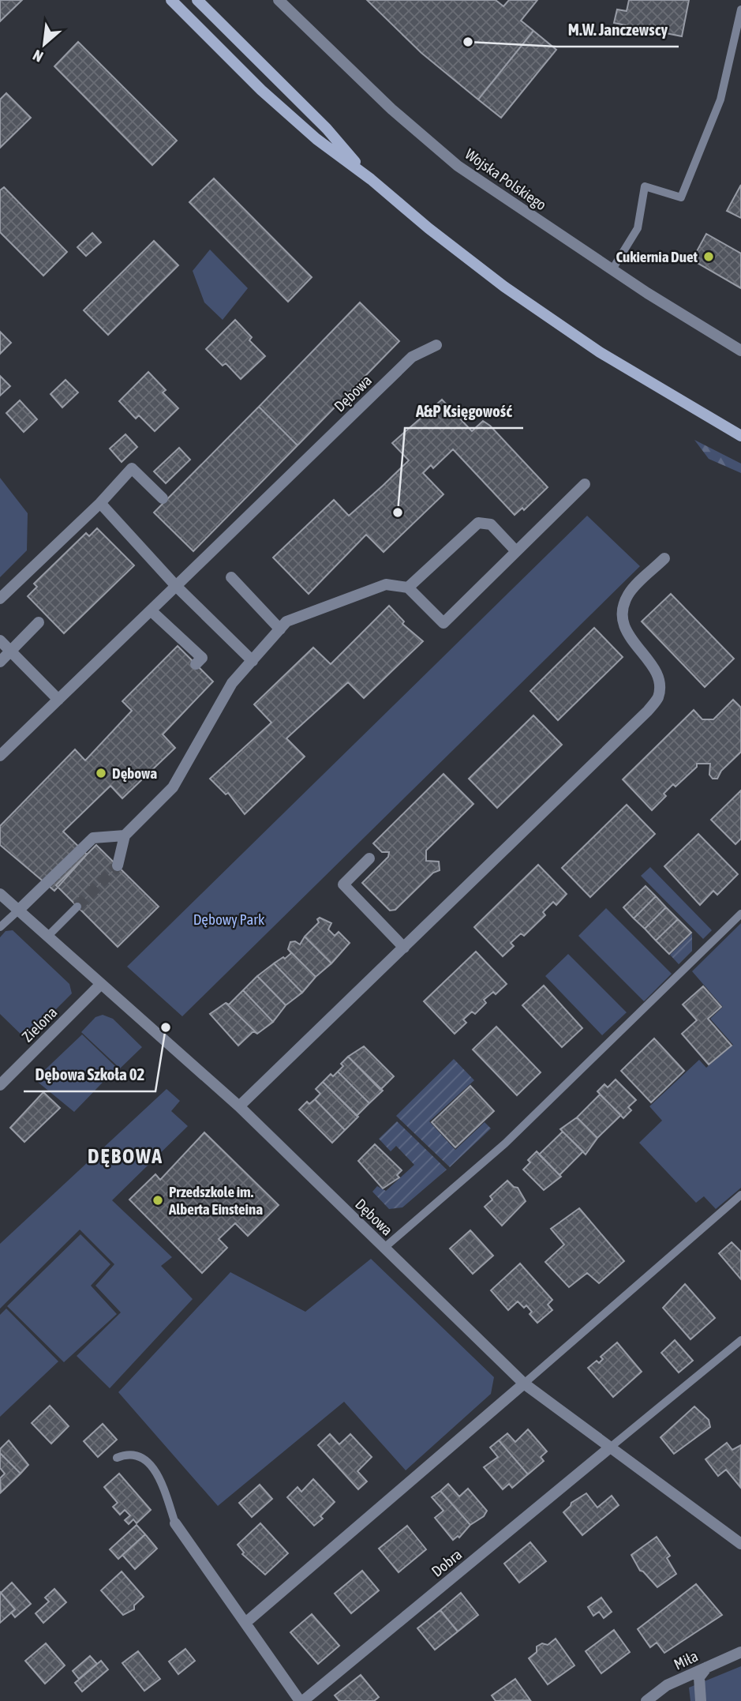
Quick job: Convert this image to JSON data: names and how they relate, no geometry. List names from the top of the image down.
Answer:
{
  "streets": {
    "street": [
      "Wojska Polskiego",
      "Dębowa",
      "Zielona",
      "Dobra",
      "Miła"
    ]
  },
  "crossings": [
    ["Dębowa", "Zielona"],
    ["Dębowa", "Dobra"]
  ],
  "districts": ["DĘBOWA"],
  "parks": ["Dębowy Park"],
  "places": [
    "M.W. Janczewscy",
    "Cukiernia Duet",
    "A&P Księgowość",
    "Dębowa",
    "Dębowa Szkoła 02",
    "Przedszkole im. Alberta Einsteina"
  ],
  "north": "bottom left"
}
